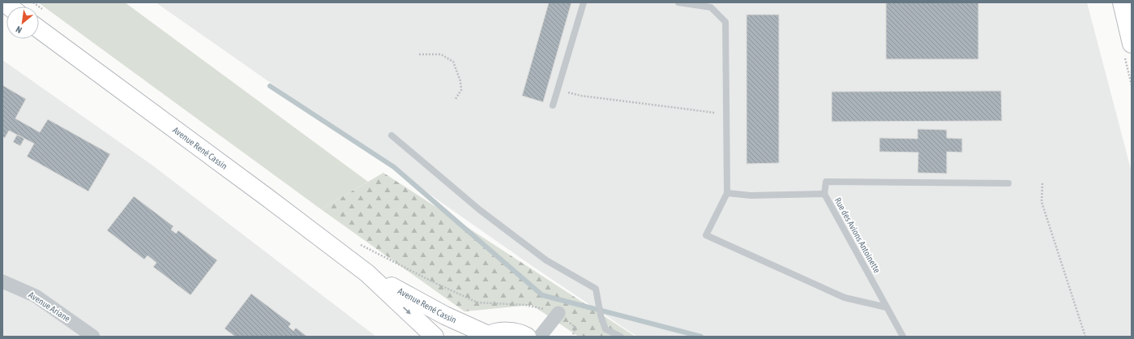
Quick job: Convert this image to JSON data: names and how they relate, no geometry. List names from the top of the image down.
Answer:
{
  "streets": {
    "main road": ["Avenue René Cassin"],
    "street": ["Avenue Ariane"],
    "lane": ["Rue des Avions Antoinette"]
  },
  "north": "bottom left"
}
